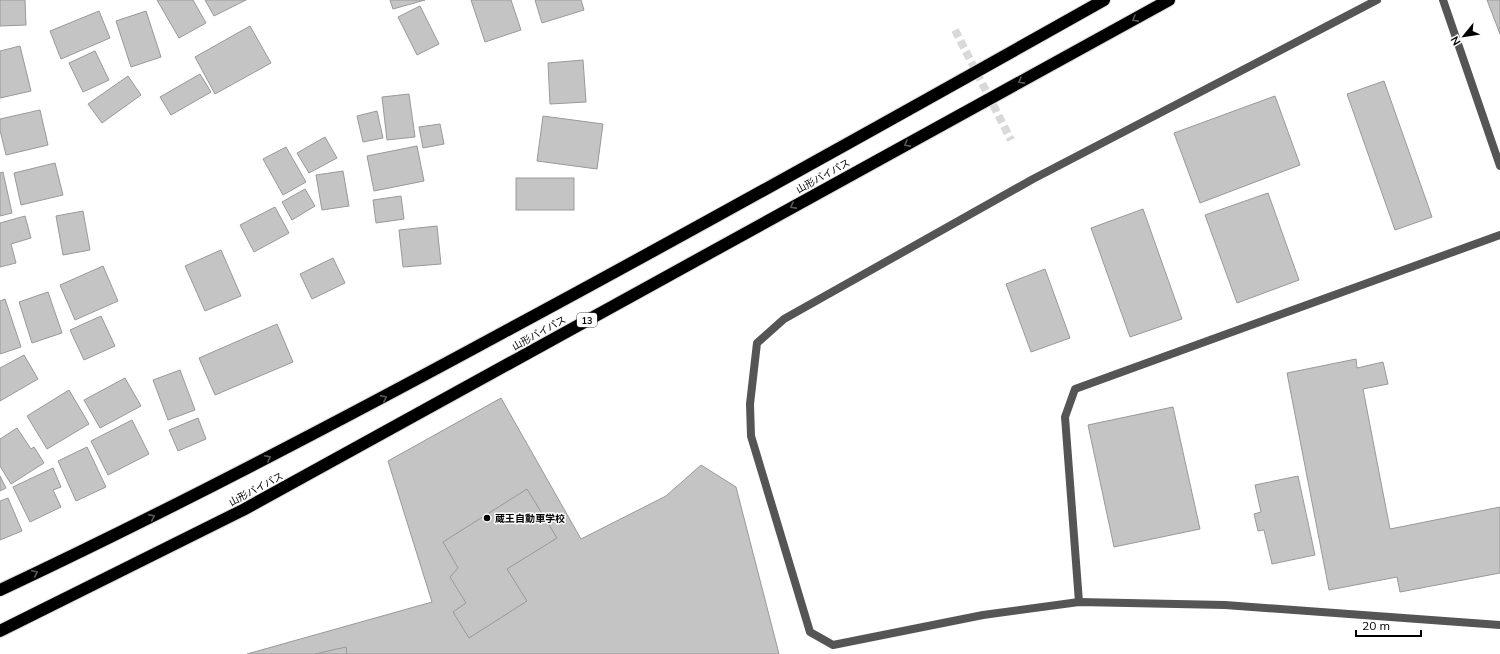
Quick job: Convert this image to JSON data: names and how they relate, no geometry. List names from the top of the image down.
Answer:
{
  "streets": {
    "highway": ["山形バイパス", "13"]
  },
  "places": ["蔵王自動車学校"],
  "scale_bar": "20 m",
  "north": "bottom left"
}
